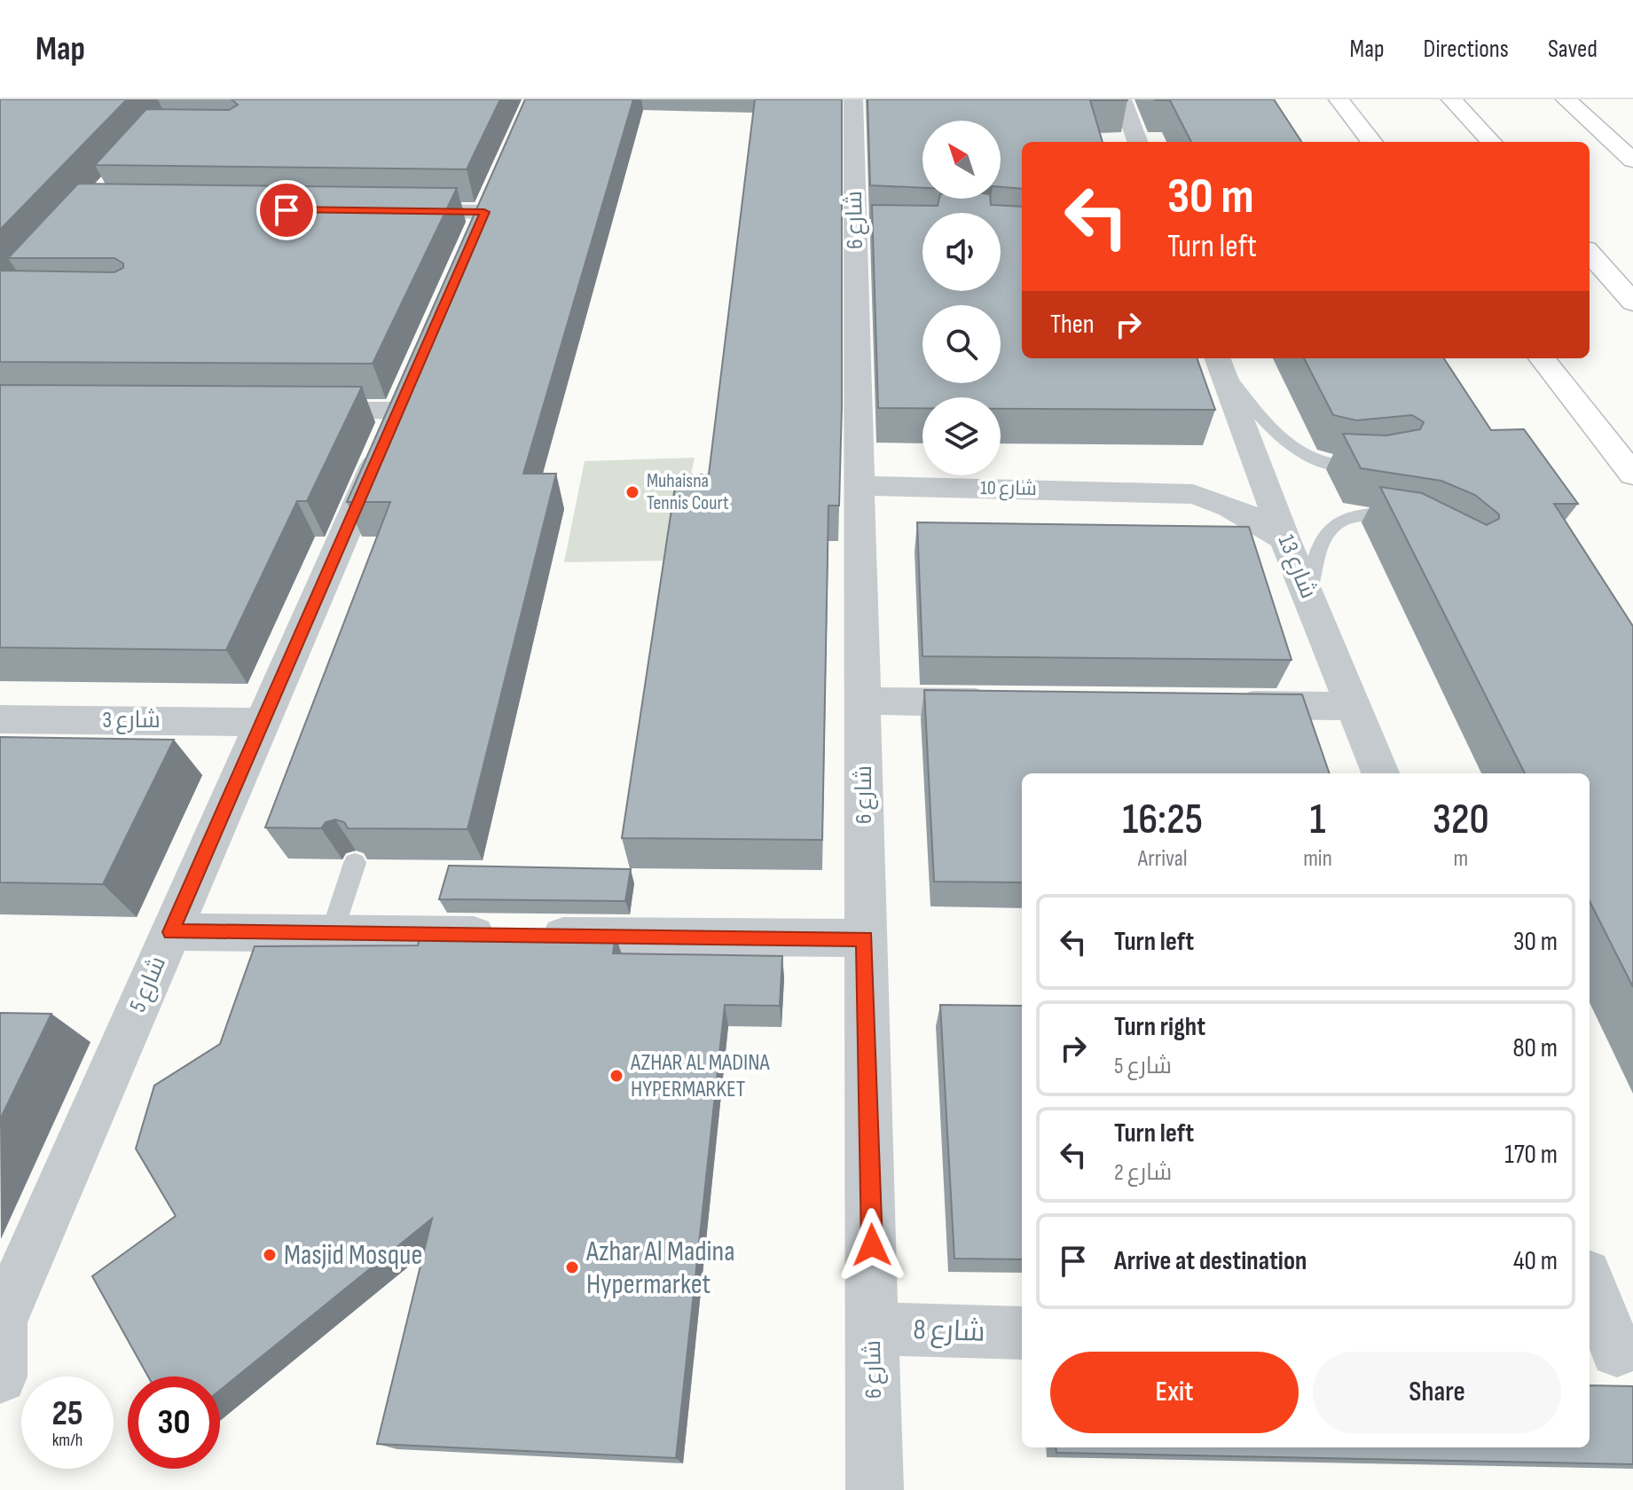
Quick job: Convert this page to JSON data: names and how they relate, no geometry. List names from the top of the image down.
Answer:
{
  "streets": {
    "street": [
      "شارع 6",
      "شارع 10",
      "شارع 13",
      "شارع 3",
      "شارع 5",
      "شارع 8"
    ]
  },
  "crossings": [
    ["شارع 6", "شارع 10"],
    ["شارع 6", "شارع 8"],
    ["شارع 10", "شارع 13"],
    ["شارع 3", "شارع 5"]
  ],
  "places": [
    "Muhaisna Tennis Court",
    "AZHAR AL MADINA HYPERMARKET",
    "Masjid Mosque",
    "Azhar Al Madina Hypermarket"
  ],
  "north": "top left",
  "page": {
    "header": "Map",
    "nav": ["Map", "Directions", "Saved"],
    "turn": ["30 m", "Turn left"],
    "then": "Then",
    "eta": [
      "16:25",
      "Arrival",
      "1",
      "min",
      "320",
      "m"
    ],
    "list": [
      {
        "name": "Turn left",
        "value": "30 m"
      },
      {
        "name": "Turn right",
        "note": "شارع 5",
        "value": "80 m"
      },
      {
        "name": "Turn left",
        "note": "شارع 2",
        "value": "170 m"
      },
      {
        "name": "Arrive at destination",
        "value": "40 m"
      }
    ],
    "buttons": ["Exit", "Share"],
    "speed": "25 km/h",
    "limit": "30"
  }
}
